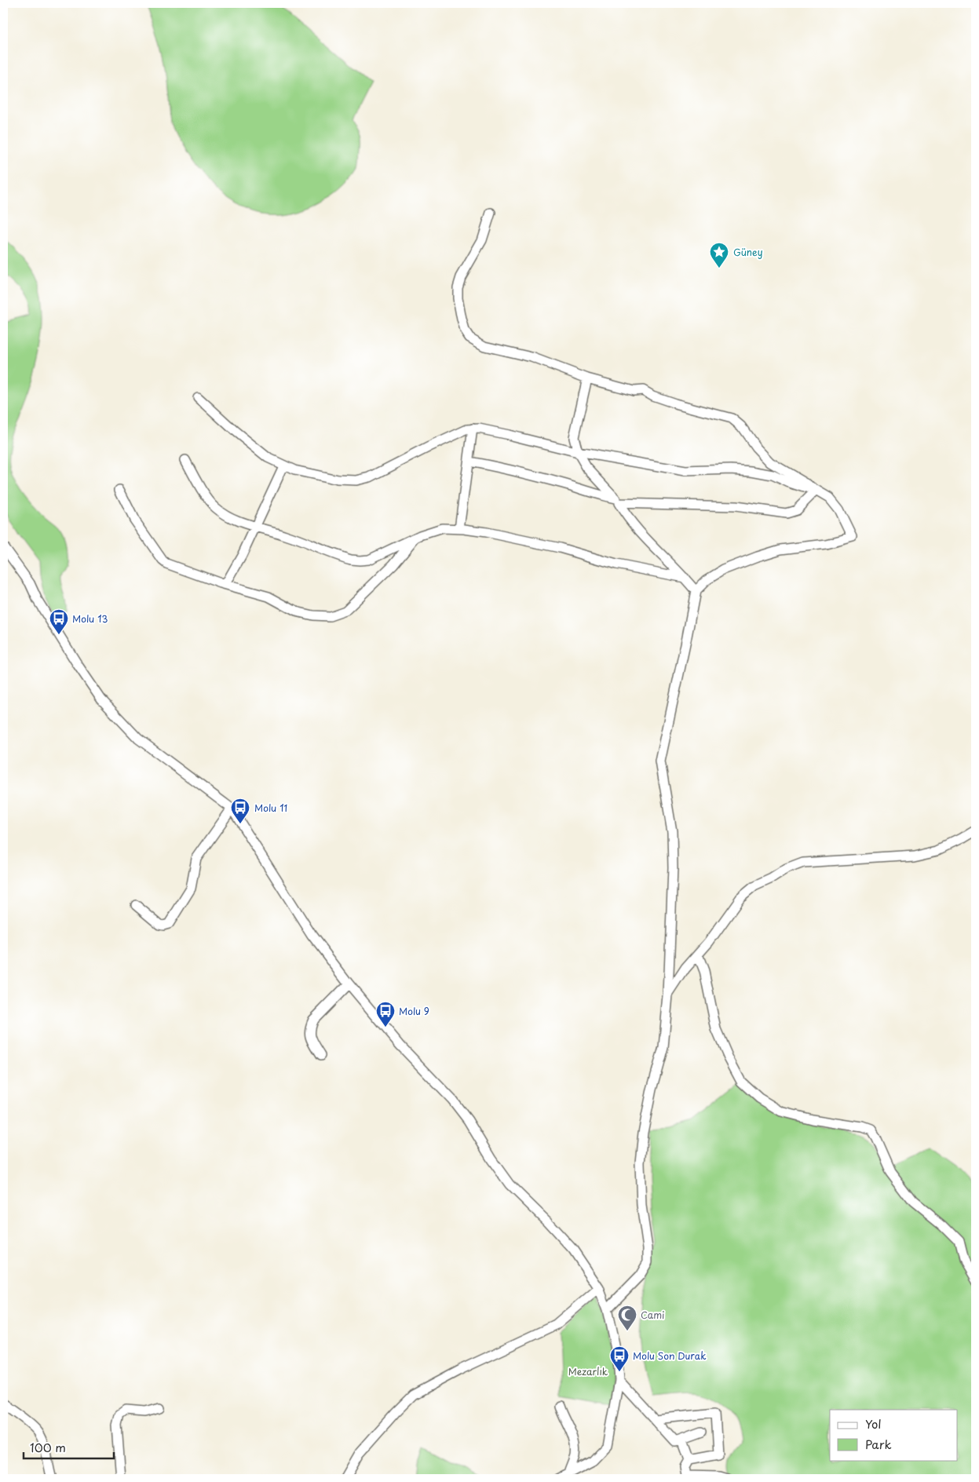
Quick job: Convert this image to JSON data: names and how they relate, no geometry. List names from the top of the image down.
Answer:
{
  "parks": ["Mezarlık"],
  "places": {
    "place": ["Güney"],
    "bus stop": [
      "Molu 13",
      "Molu 11",
      "Molu 9",
      "Molu Son Durak"
    ],
    "mosque": ["Cami"]
  },
  "legend": ["Yol", "Park"],
  "scale_bar": "100 m"
}
